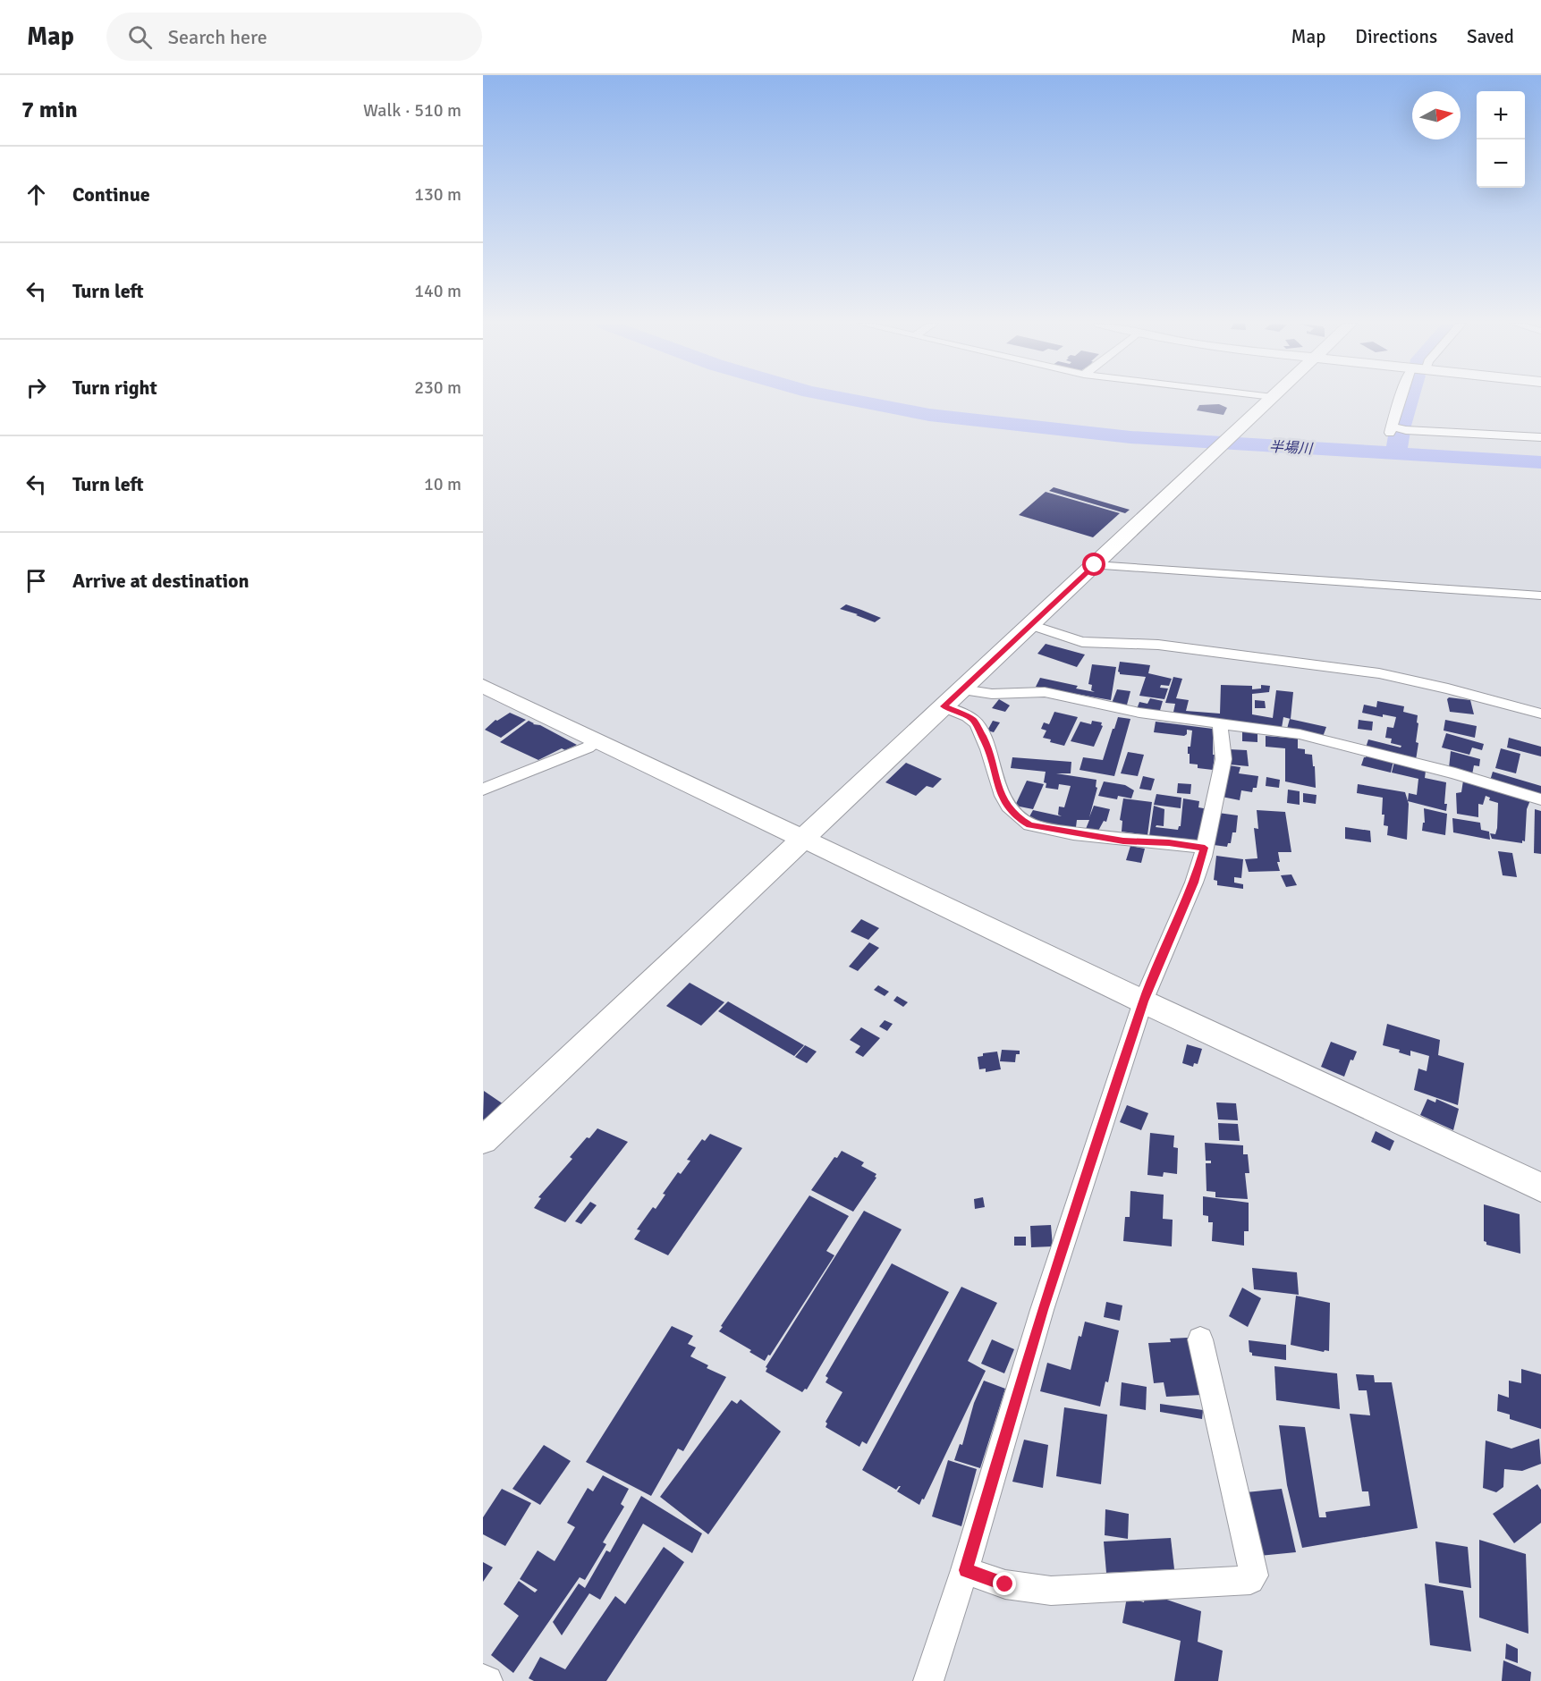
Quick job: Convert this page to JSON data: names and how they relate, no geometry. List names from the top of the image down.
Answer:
{
  "water": ["半場川"],
  "north": "right",
  "page": {
    "header": "Map",
    "search": "Search here",
    "nav": ["Map", "Directions", "Saved"],
    "heading": ["7 min", "Walk · 510 m"],
    "map_buttons": ["+", "−"],
    "list": [
      ["Continue", "130 m"],
      ["Turn left", "140 m"],
      ["Turn right", "230 m"],
      ["Turn left", "10 m"],
      "Arrive at destination"
    ]
  }
}
